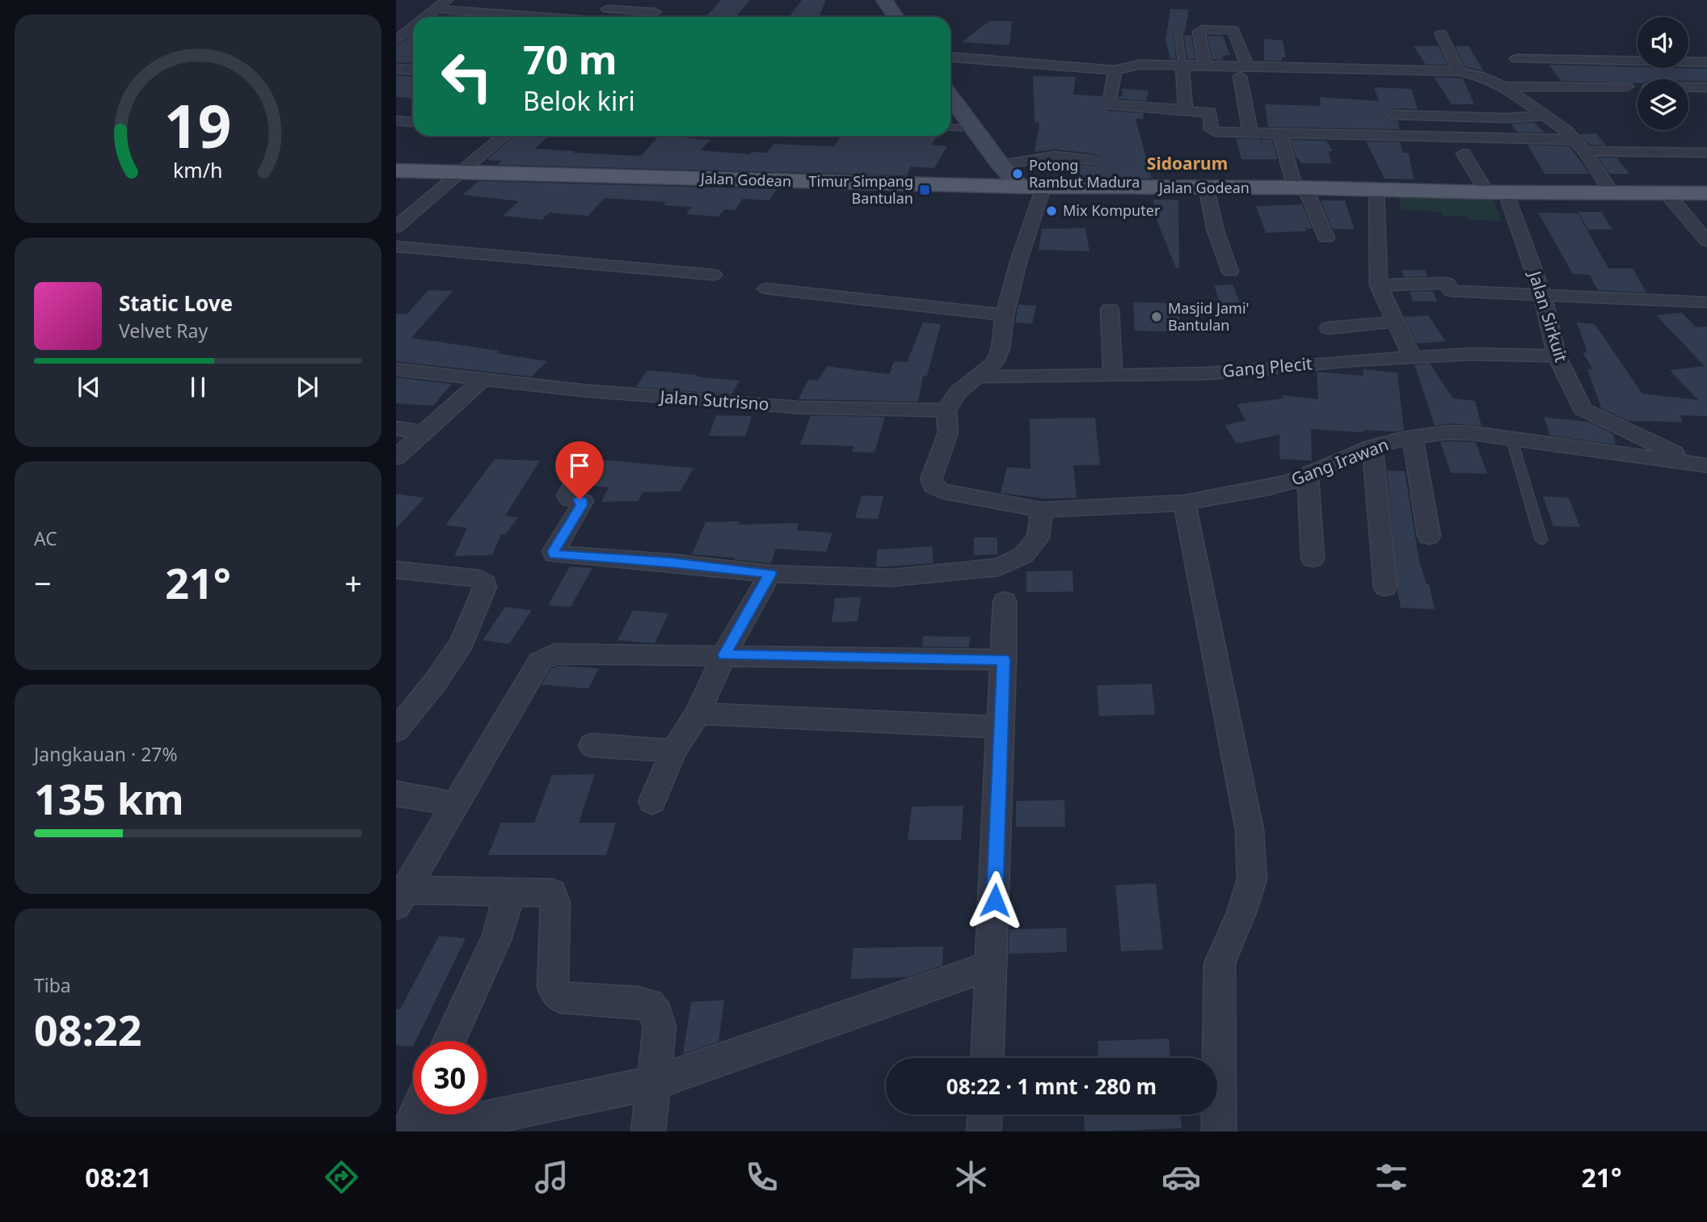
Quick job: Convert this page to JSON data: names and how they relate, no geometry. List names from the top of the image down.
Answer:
{
  "streets": {
    "main road": ["Jalan Godean"],
    "street": [
      "Jalan Sirkuit",
      "Gang Plecit",
      "Jalan Sutrisno",
      "Gang Irawan"
    ]
  },
  "crossings": [
    ["Jalan Godean", "Jalan Sirkuit"],
    ["Jalan Sirkuit", "Gang Plecit"],
    ["Jalan Sirkuit", "Gang Irawan"],
    ["Jalan Sutrisno", "Gang Irawan"]
  ],
  "districts": ["Sidoarum"],
  "places": {
    "other": ["Potong Rambut Madura", "Mix Komputer", "Masjid Jami' Bantulan"],
    "transit": ["Timur Simpang Bantulan"]
  },
  "page": {
    "turn": ["70 m", "Belok kiri"],
    "song": ["Static Love", "Velvet Ray"],
    "tile": [
      "AC",
      ["Jangkauan · 27%", "135 km"],
      ["Tiba", "08:22"]
    ],
    "heat": ["−", "21°", "+"],
    "limit": "30",
    "trip": "08:22 · 1 mnt · 280 m",
    "tabs": ["08:21", "21°"],
    "gauge": ["19", "km/h"]
  }
}
